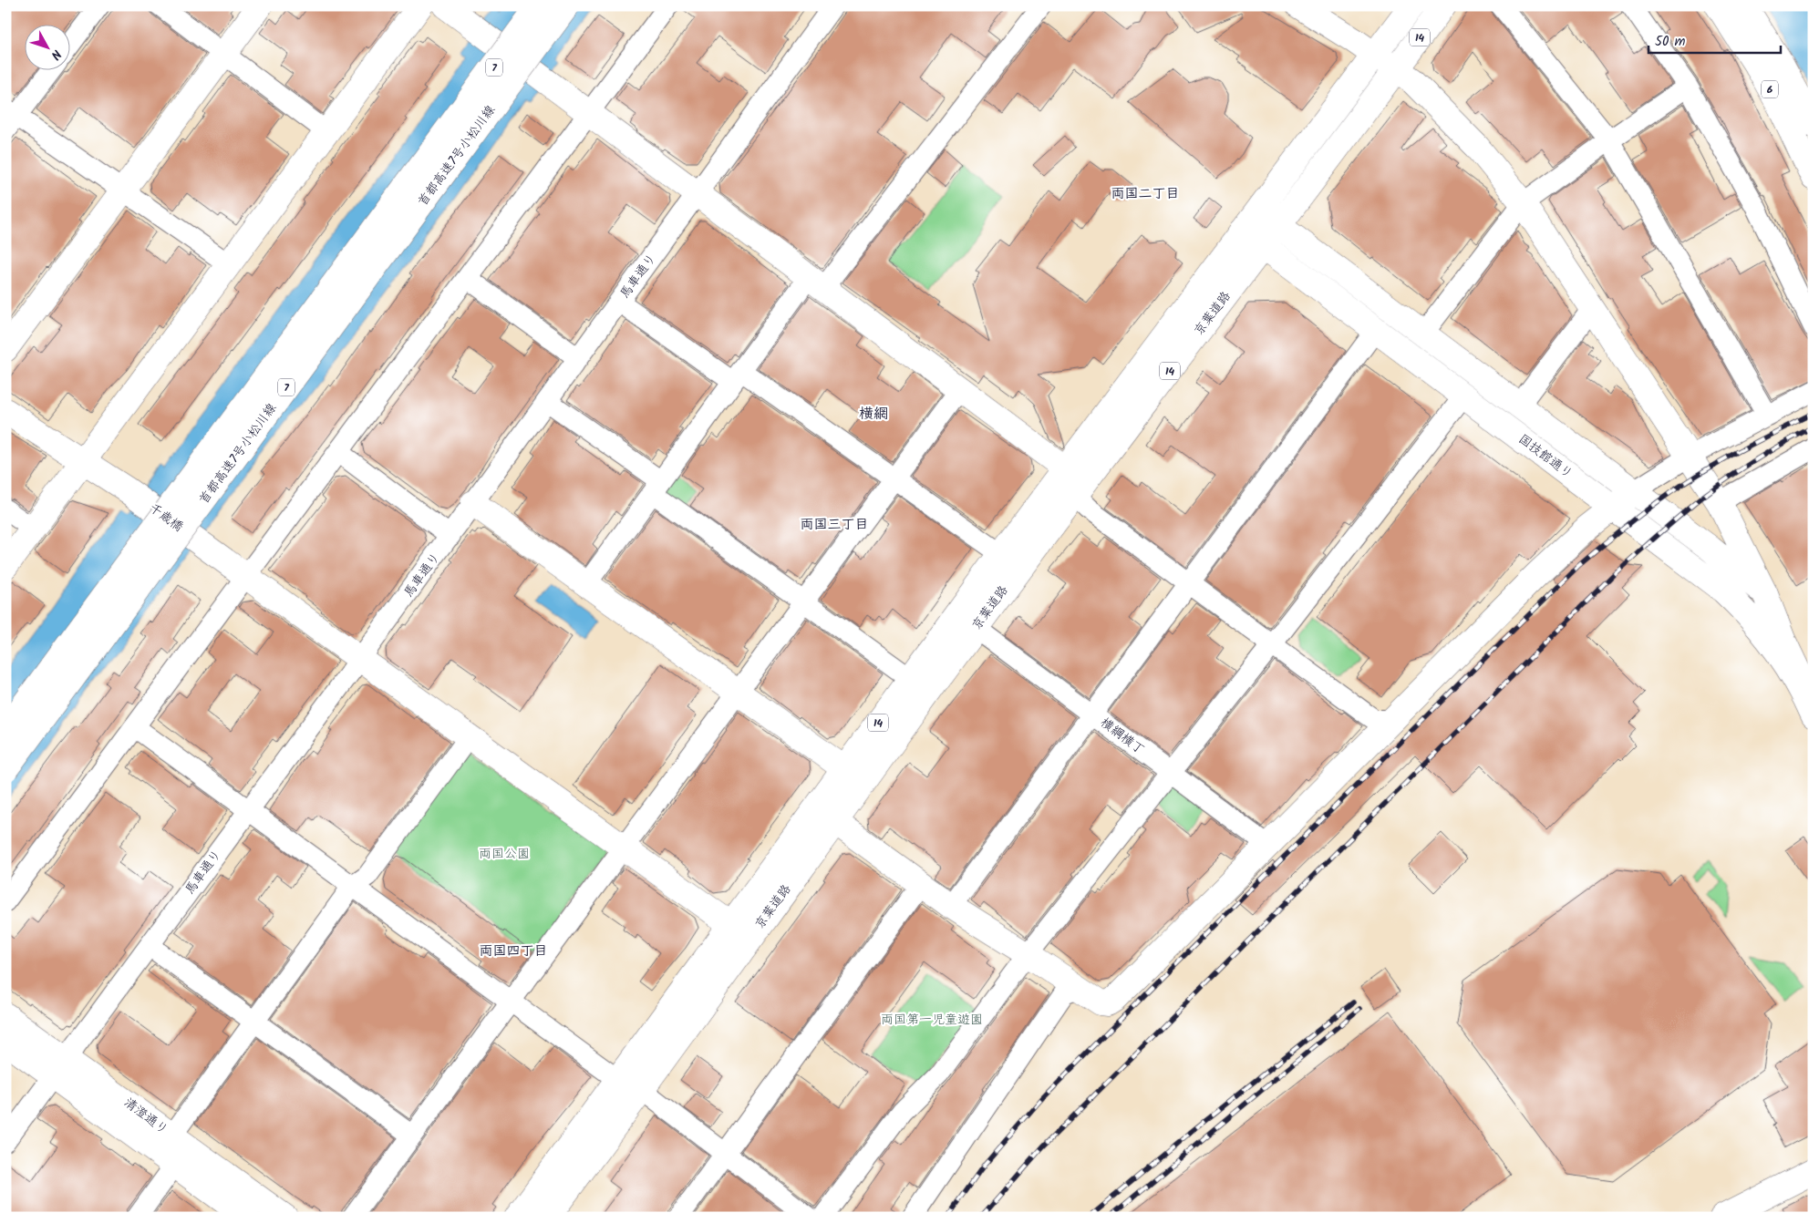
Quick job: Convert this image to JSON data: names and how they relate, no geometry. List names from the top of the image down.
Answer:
{
  "streets": {
    "main road": [
      "14",
      "7",
      "6",
      "首都高速7号小松川線",
      "京葉道路",
      "国技館通り",
      "千歳橋",
      "清澄通り"
    ],
    "street": ["馬車通り", "横綱横丁"]
  },
  "crossings": [
    ["馬車通り", "千歳橋"],
    ["馬車通り", "清澄通り"],
    ["京葉道路", "国技館通り"],
    ["京葉道路", "千歳橋"],
    ["京葉道路", "横綱横丁"]
  ],
  "districts": [
    "両国二丁目",
    "横網",
    "両国三丁目",
    "両国四丁目"
  ],
  "parks": ["両国公園", "両国第一児童遊園"],
  "scale_bar": "50 m",
  "north": "bottom right"
}
